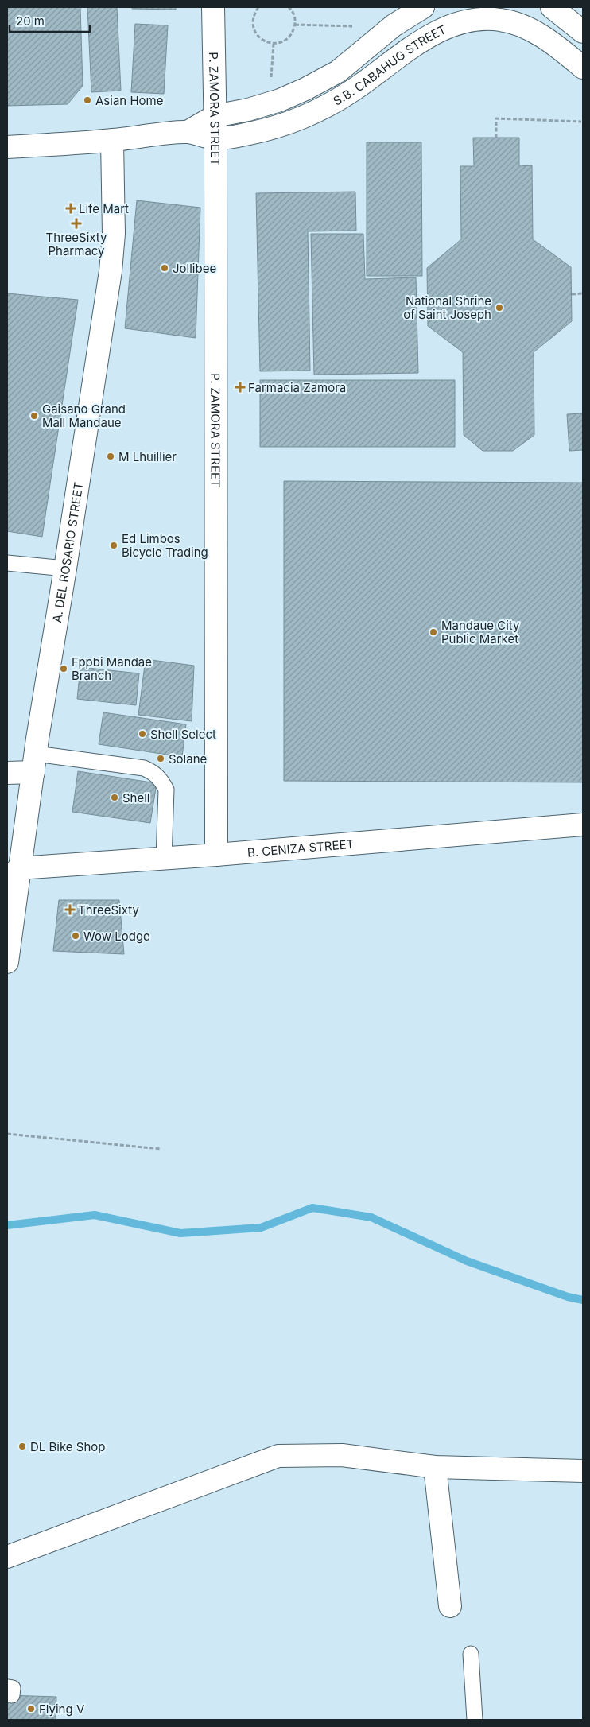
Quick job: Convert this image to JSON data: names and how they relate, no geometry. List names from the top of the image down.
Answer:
{
  "streets": {
    "street": [
      "S.B. CABAHUG STREET",
      "P. ZAMORA STREET",
      "A. DEL ROSARIO STREET",
      "B. CENIZA STREET"
    ]
  },
  "crossings": [
    ["S.B. CABAHUG STREET", "P. ZAMORA STREET"],
    ["S.B. CABAHUG STREET", "A. DEL ROSARIO STREET"],
    ["P. ZAMORA STREET", "B. CENIZA STREET"],
    ["A. DEL ROSARIO STREET", "B. CENIZA STREET"]
  ],
  "places": {
    "other": [
      "Asian Home",
      "Jollibee",
      "National Shrine of Saint Joseph",
      "Gaisano Grand Mall Mandaue",
      "M Lhuillier",
      "Ed Limbos Bicycle Trading",
      "Mandaue City Public Market",
      "Fppbi Mandae Branch",
      "Shell Select",
      "Solane",
      "Shell",
      "Wow Lodge",
      "DL Bike Shop",
      "Flying V"
    ],
    "health": [
      "Life Mart",
      "ThreeSixty Pharmacy",
      "Farmacia Zamora",
      "ThreeSixty"
    ]
  },
  "scale_bar": "20 m"
}
